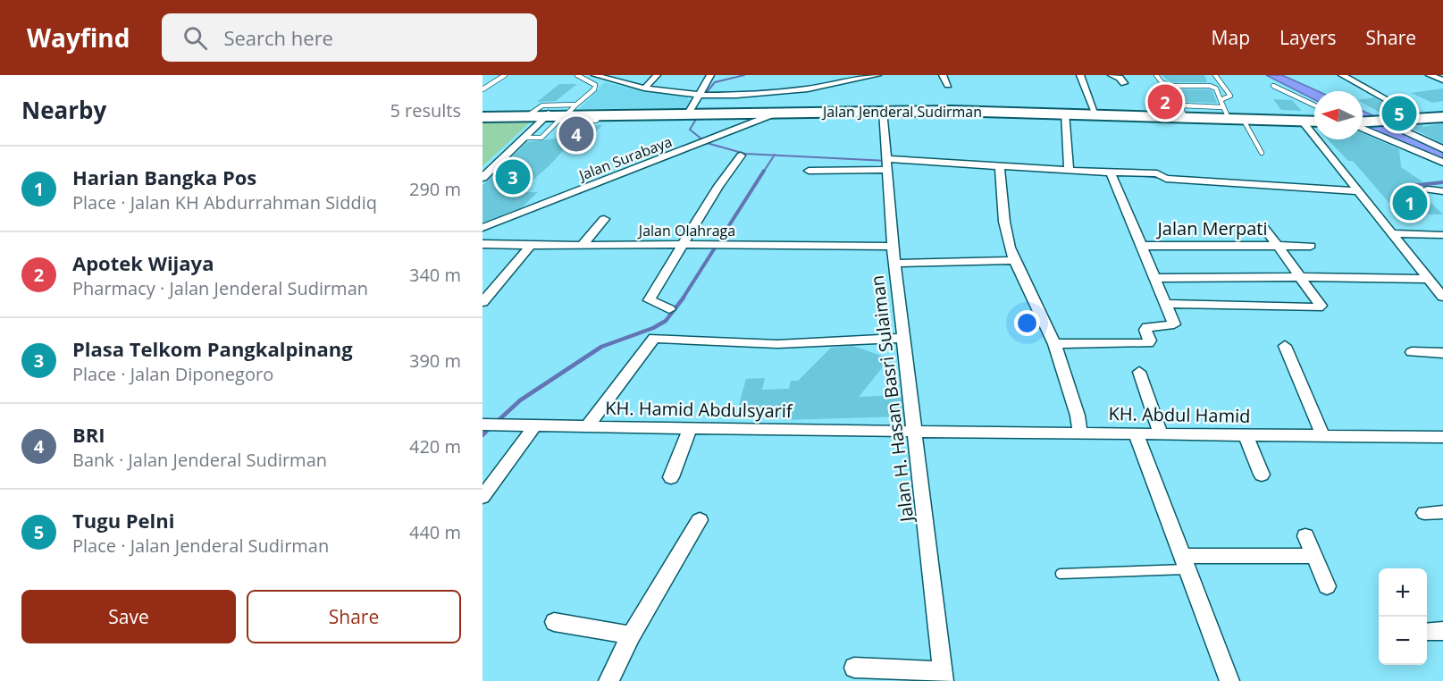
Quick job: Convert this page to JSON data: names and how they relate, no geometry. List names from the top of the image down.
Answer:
{
  "streets": {
    "highway": ["Jalan Jenderal Sudirman"],
    "street": [
      "Jalan Surabaya",
      "Jalan Merpati",
      "Jalan Olahraga",
      "Jalan H. Hasan Basri Sulaiman",
      "KH. Hamid Abdulsyarif",
      "KH. Abdul Hamid"
    ]
  },
  "crossings": [
    ["Jalan Jenderal Sudirman", "Jalan Surabaya"],
    ["Jalan Jenderal Sudirman", "Jalan H. Hasan Basri Sulaiman"],
    ["Jalan Olahraga", "Jalan H. Hasan Basri Sulaiman"],
    ["Jalan H. Hasan Basri Sulaiman", "KH. Hamid Abdulsyarif"],
    ["Jalan H. Hasan Basri Sulaiman", "KH. Abdul Hamid"],
    ["KH. Hamid Abdulsyarif", "KH. Abdul Hamid"]
  ],
  "north": "left",
  "page": {
    "header": "Wayfind",
    "search": "Search here",
    "nav": ["Map", "Layers", "Share"],
    "heading": ["Nearby", "5 results"],
    "pins": [
      "2",
      "5",
      "4",
      "3",
      "1"
    ],
    "list": [
      {
        "mark": "1",
        "name": "Harian Bangka Pos",
        "note": "Place · Jalan KH Abdurrahman Siddiq",
        "value": "290 m"
      },
      {
        "mark": "2",
        "name": "Apotek Wijaya",
        "note": "Pharmacy · Jalan Jenderal Sudirman",
        "value": "340 m"
      },
      {
        "mark": "3",
        "name": "Plasa Telkom Pangkalpinang",
        "note": "Place · Jalan Diponegoro",
        "value": "390 m"
      },
      {
        "mark": "4",
        "name": "BRI",
        "note": "Bank · Jalan Jenderal Sudirman",
        "value": "420 m"
      },
      {
        "mark": "5",
        "name": "Tugu Pelni",
        "note": "Place · Jalan Jenderal Sudirman",
        "value": "440 m"
      }
    ],
    "map_buttons": ["+", "−"],
    "buttons": ["Save", "Share"]
  }
}
